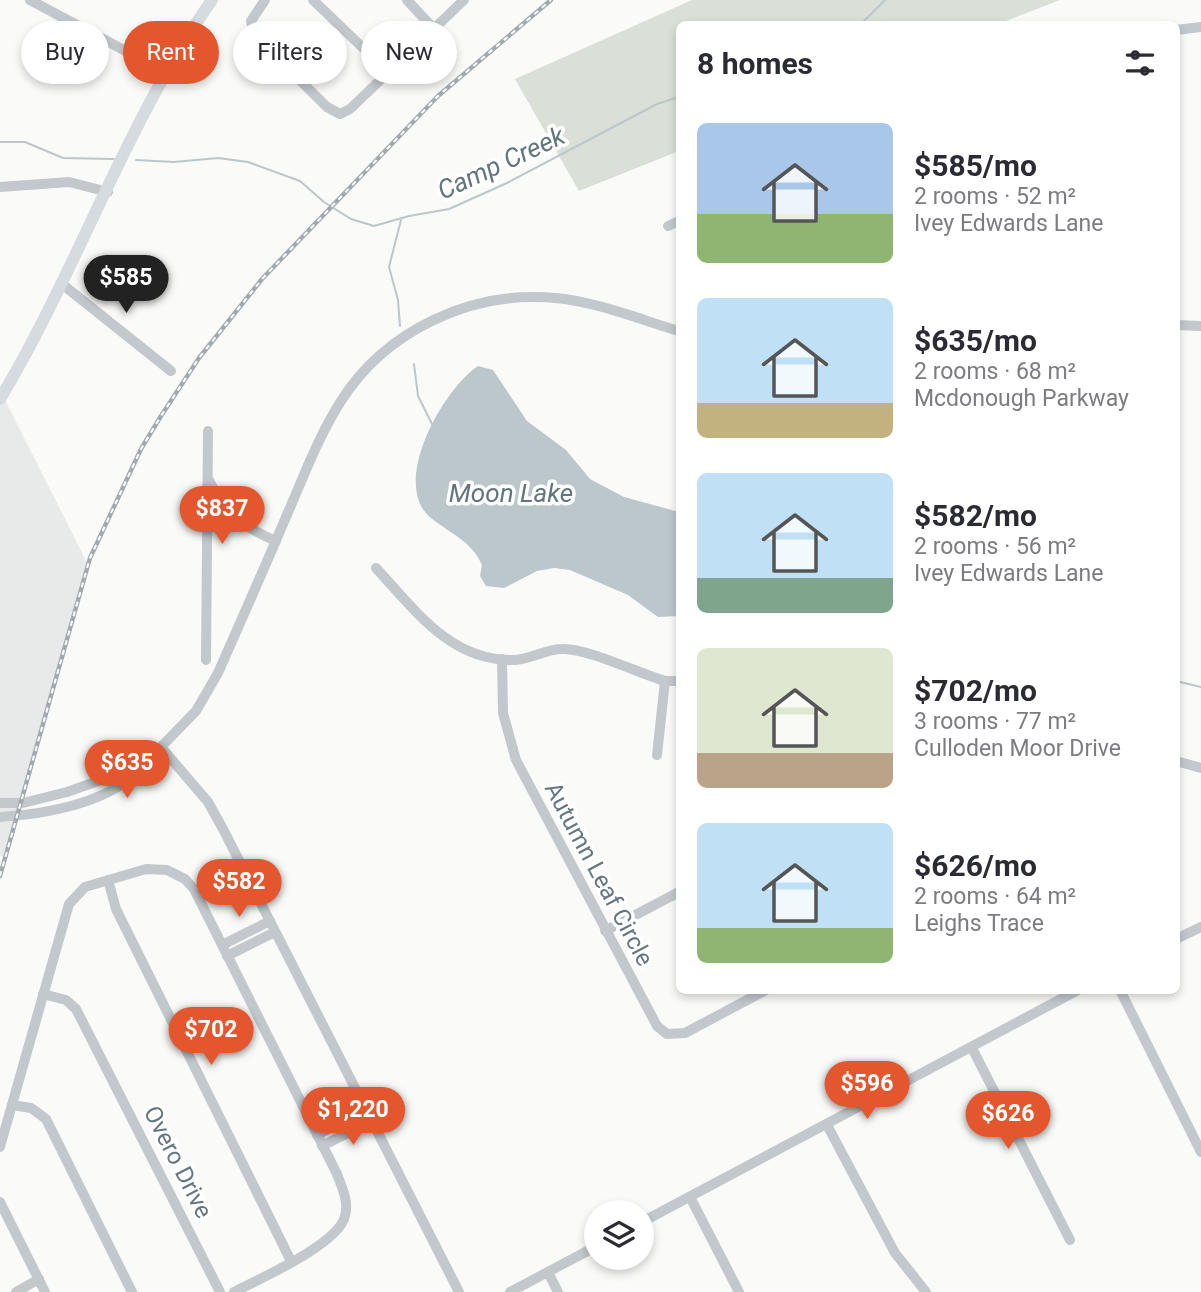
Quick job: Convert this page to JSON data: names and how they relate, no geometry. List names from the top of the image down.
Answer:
{
  "streets": {
    "street": ["Autumn Leaf Circle", "Overo Drive"]
  },
  "water": ["Camp Creek", "Moon Lake"],
  "page": {
    "chip": [
      "Buy",
      "Rent",
      "Filters",
      "New"
    ],
    "heading": "8 homes",
    "list": [
      {
        "name": "$585/mo",
        "note": "2 rooms · 52 m² · Ivey Edwards Lane"
      },
      {
        "name": "$635/mo",
        "note": "2 rooms · 68 m² · Mcdonough Parkway"
      },
      {
        "name": "$582/mo",
        "note": "2 rooms · 56 m² · Ivey Edwards Lane"
      },
      {
        "name": "$702/mo",
        "note": "3 rooms · 77 m² · Culloden Moor Drive"
      },
      {
        "name": "$626/mo",
        "note": "2 rooms · 64 m² · Leighs Trace"
      }
    ],
    "price": [
      "$585",
      "$837",
      "$635",
      "$582",
      "$702",
      "$596",
      "$1,220",
      "$626"
    ]
  }
}
